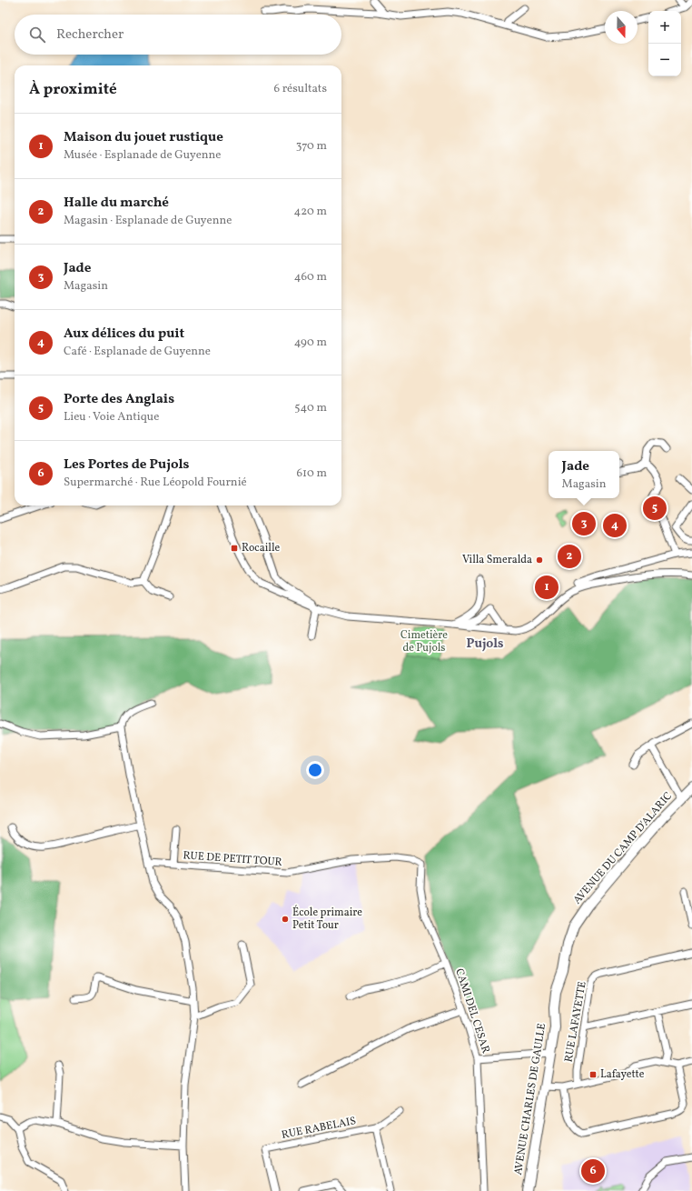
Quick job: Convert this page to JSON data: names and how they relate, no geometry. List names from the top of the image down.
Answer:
{
  "streets": {
    "main road": ["AVENUE DU CAMP D'ALARIC", "AVENUE CHARLES DE GAULLE"],
    "street": [
      "RUE DE PETIT TOUR",
      "CAMI DEL CESAR",
      "RUE LAFAYETTE",
      "RUE RABELAIS"
    ]
  },
  "crossings": [
    ["AVENUE DU CAMP D'ALARIC", "AVENUE CHARLES DE GAULLE"],
    ["RUE DE PETIT TOUR", "CAMI DEL CESAR"]
  ],
  "districts": ["Pujols"],
  "parks": ["Cimetière de Pujols"],
  "places": {
    "transit": ["Rocaille", "Lafayette"],
    "other": ["Villa Smeralda", "École primaire Petit Tour"]
  },
  "north": "bottom",
  "page": {
    "map_buttons": ["+", "−"],
    "search": "Rechercher",
    "heading": ["À proximité", "6 résultats"],
    "list": [
      {
        "mark": "1",
        "name": "Maison du jouet rustique",
        "note": "Musée · Esplanade de Guyenne",
        "value": "370 m"
      },
      {
        "mark": "2",
        "name": "Halle du marché",
        "note": "Magasin · Esplanade de Guyenne",
        "value": "420 m"
      },
      {
        "mark": "3",
        "name": "Jade",
        "note": "Magasin",
        "value": "460 m"
      },
      {
        "mark": "4",
        "name": "Aux délices du puit",
        "note": "Café · Esplanade de Guyenne",
        "value": "490 m"
      },
      {
        "mark": "5",
        "name": "Porte des Anglais",
        "note": "Lieu · Voie Antique",
        "value": "540 m"
      },
      {
        "mark": "6",
        "name": "Les Portes de Pujols",
        "note": "Supermarché · Rue Léopold Fournié",
        "value": "610 m"
      }
    ],
    "popup": ["Jade", "Magasin"],
    "pins": [
      "5",
      "3",
      "4",
      "2",
      "1",
      "6"
    ]
  }
}
